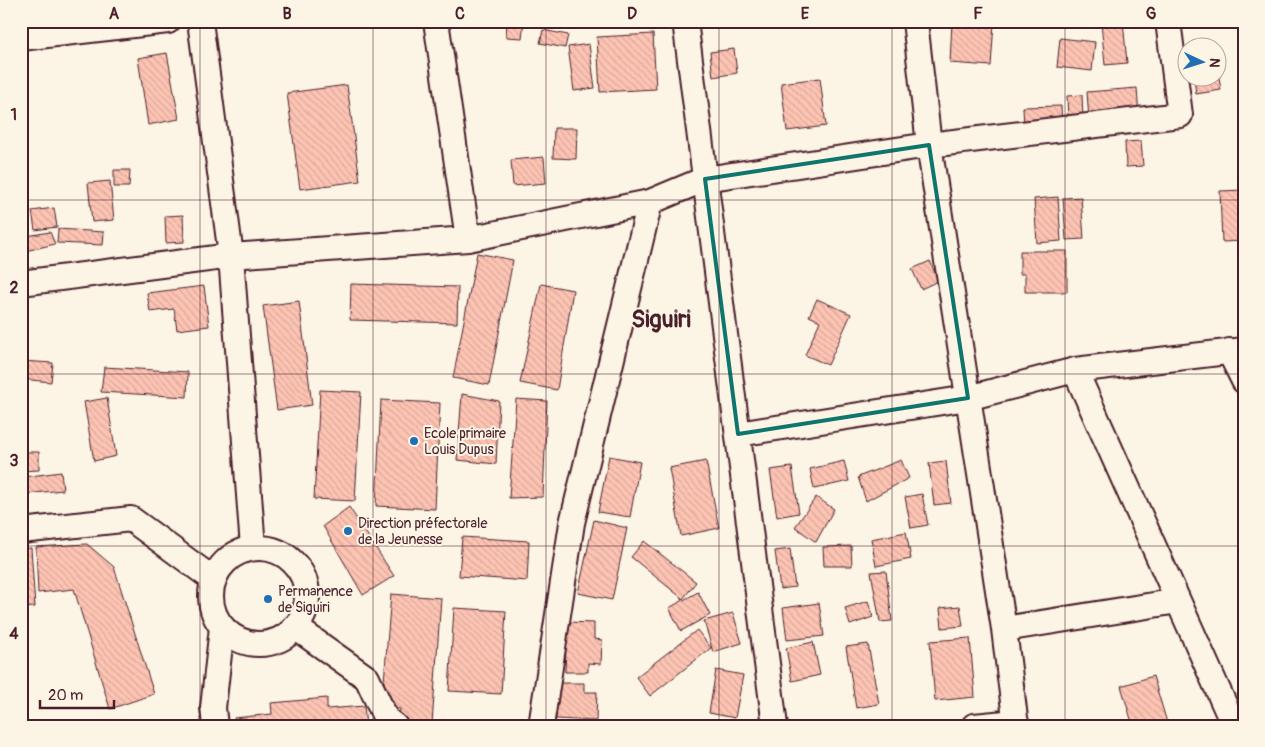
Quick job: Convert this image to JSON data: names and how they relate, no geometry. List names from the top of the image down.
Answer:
{
  "districts": ["Siguiri"],
  "places": ["Ecole primaire Louis Dupus", "Direction préfectorale de la Jeunesse", "Permanence de Siguiri"],
  "scale_bar": "20 m",
  "north": "right",
  "grid": {
    "columns": [
      "A",
      "B",
      "C",
      "D",
      "E",
      "F",
      "G"
    ],
    "rows": [
      "1",
      "2",
      "3",
      "4"
    ]
  }
}
